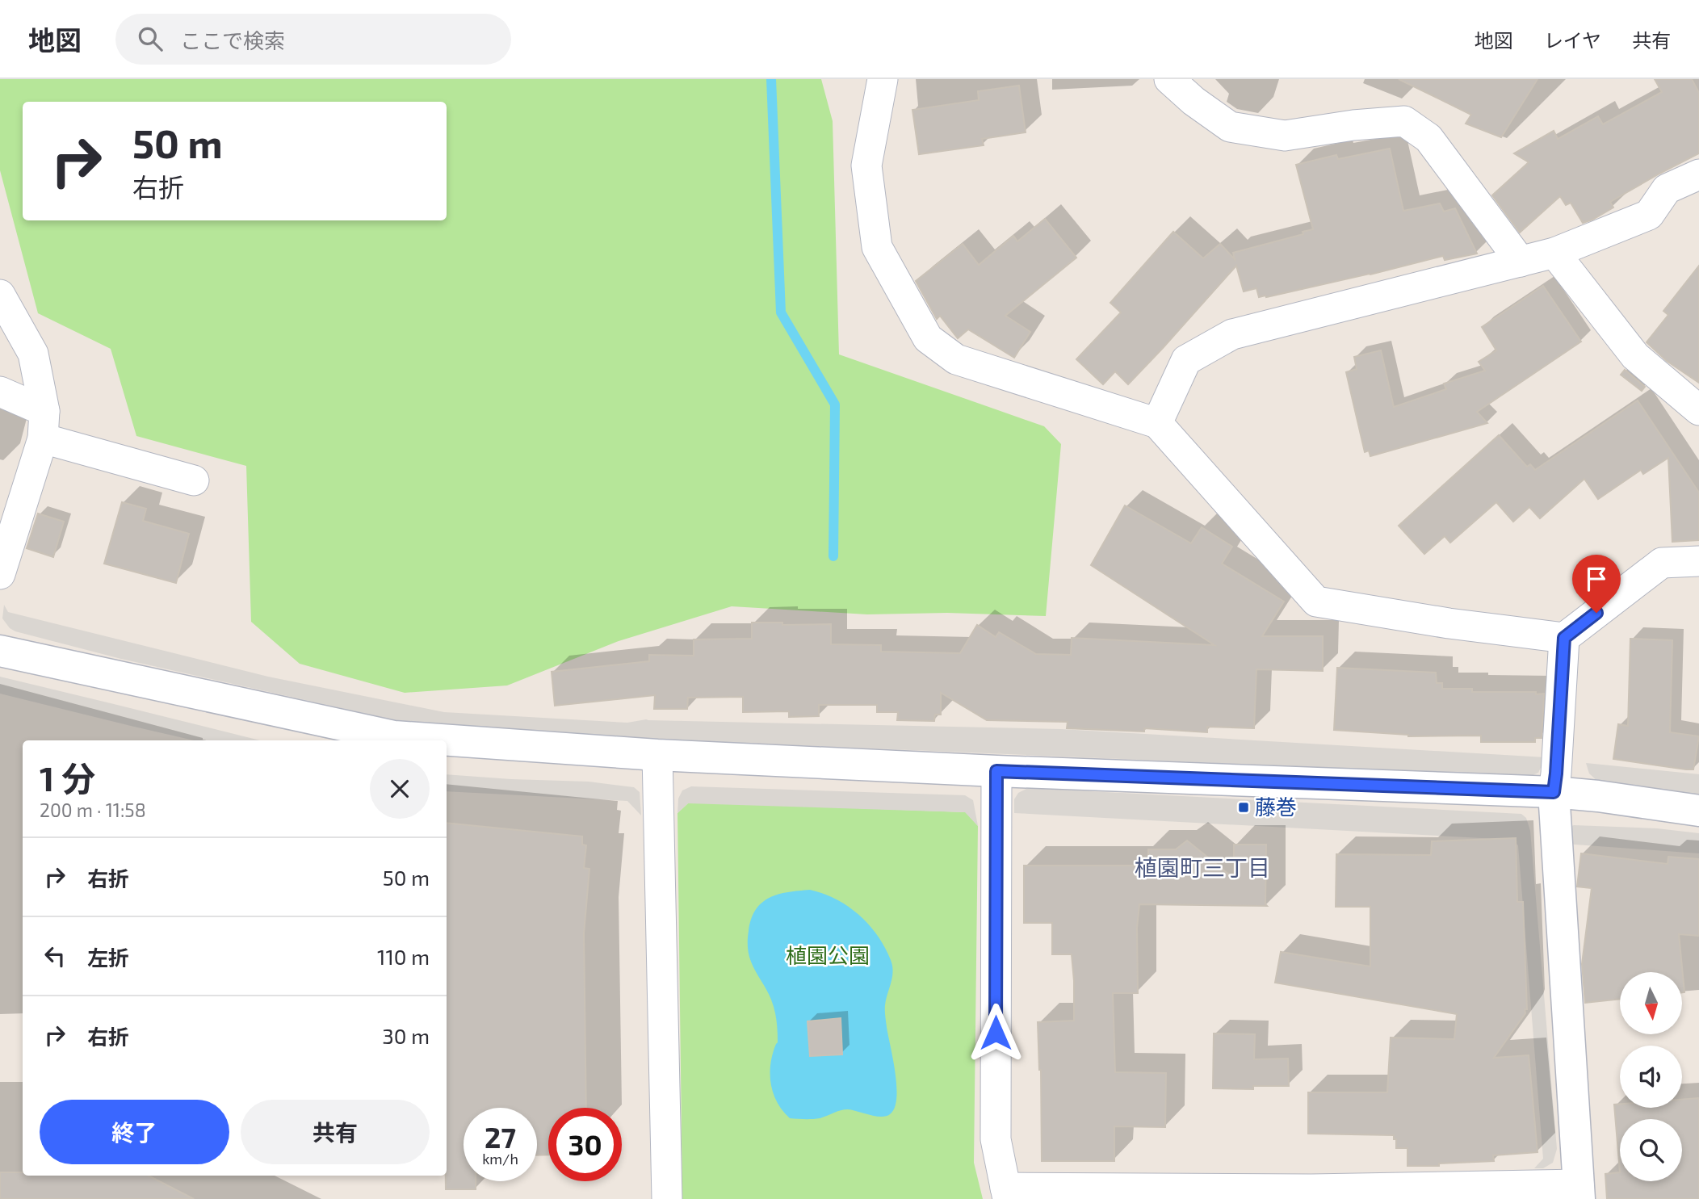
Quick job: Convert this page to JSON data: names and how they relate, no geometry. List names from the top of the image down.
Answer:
{
  "districts": ["植園町三丁目"],
  "parks": ["植園公園"],
  "places": {
    "transit": ["藤巻"]
  },
  "north": "bottom",
  "page": {
    "header": "地図",
    "search": "ここで検索",
    "nav": ["地図", "レイヤ", "共有"],
    "turn": ["50 m", "右折"],
    "heading": ["1 分", "200 m · 11:58"],
    "list": [
      {
        "name": "右折",
        "value": "50 m"
      },
      {
        "name": "左折",
        "value": "110 m"
      },
      {
        "name": "右折",
        "value": "30 m"
      }
    ],
    "buttons": ["終了", "共有"],
    "speed": "27 km/h",
    "limit": "30"
  }
}
